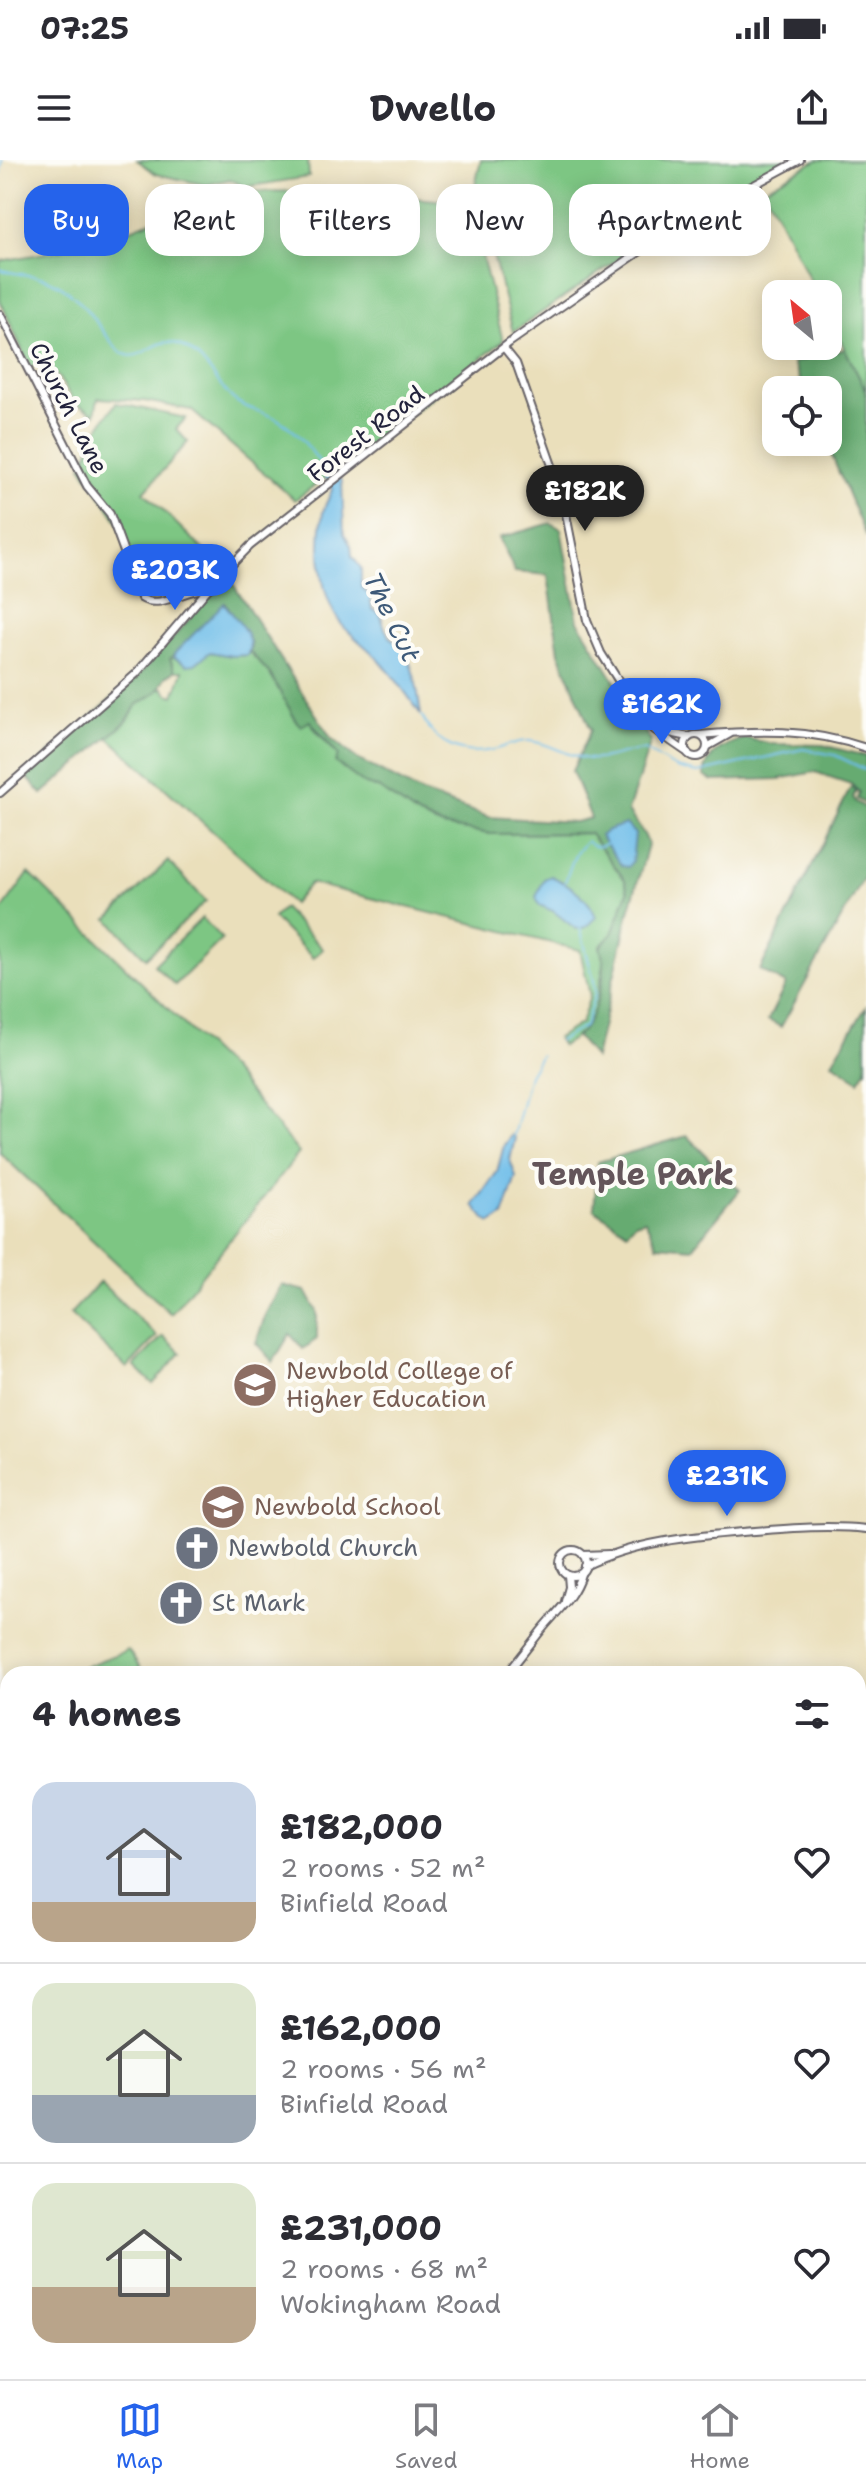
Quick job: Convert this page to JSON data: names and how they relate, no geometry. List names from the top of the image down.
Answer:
{
  "streets": {
    "main road": ["Church Lane", "Forest Road"]
  },
  "crossings": [
    ["Church Lane", "Forest Road"]
  ],
  "districts": ["Temple Park"],
  "water": ["The Cut"],
  "places": {
    "school or university": ["Newbold College of Higher Education", "Newbold School"],
    "church": ["Newbold Church", "St Mark"]
  },
  "north": "top left",
  "page": {
    "status": "07:25",
    "header": "Dwello",
    "chip": [
      "Buy",
      "Rent",
      "Filters",
      "New",
      "Apartment"
    ],
    "price": [
      "£182K",
      "£203K",
      "£162K",
      "£231K"
    ],
    "heading": "4 homes",
    "list": [
      {
        "name": "£182,000",
        "note": "2 rooms · 52 m² · Binfield Road"
      },
      {
        "name": "£162,000",
        "note": "2 rooms · 56 m² · Binfield Road"
      },
      {
        "name": "£231,000",
        "note": "2 rooms · 68 m² · Wokingham Road"
      }
    ],
    "tabs": ["Map", "Saved", "Home"]
  }
}
